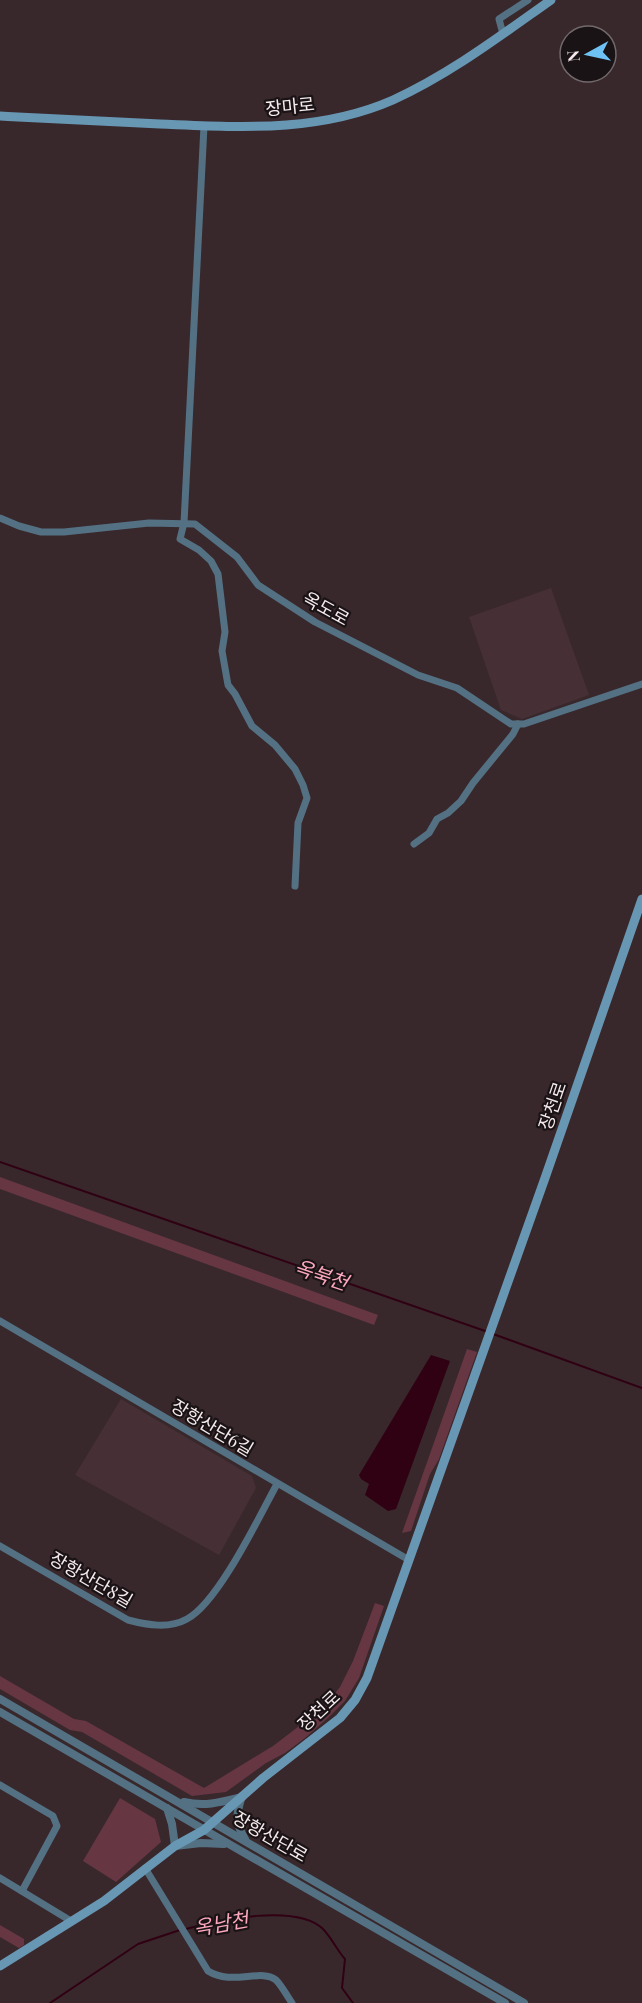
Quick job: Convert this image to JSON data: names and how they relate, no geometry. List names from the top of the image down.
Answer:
{
  "streets": {
    "main road": ["장마로", "장천로"],
    "street": [
      "옥도로",
      "장항산단6길",
      "장항산단8길",
      "장항산단로"
    ]
  },
  "crossings": [
    ["장천로", "장항산단6길"],
    ["장천로", "장항산단로"],
    ["장항산단6길", "장항산단8길"]
  ],
  "water": ["옥북천", "옥남천"],
  "north": "left"
}
